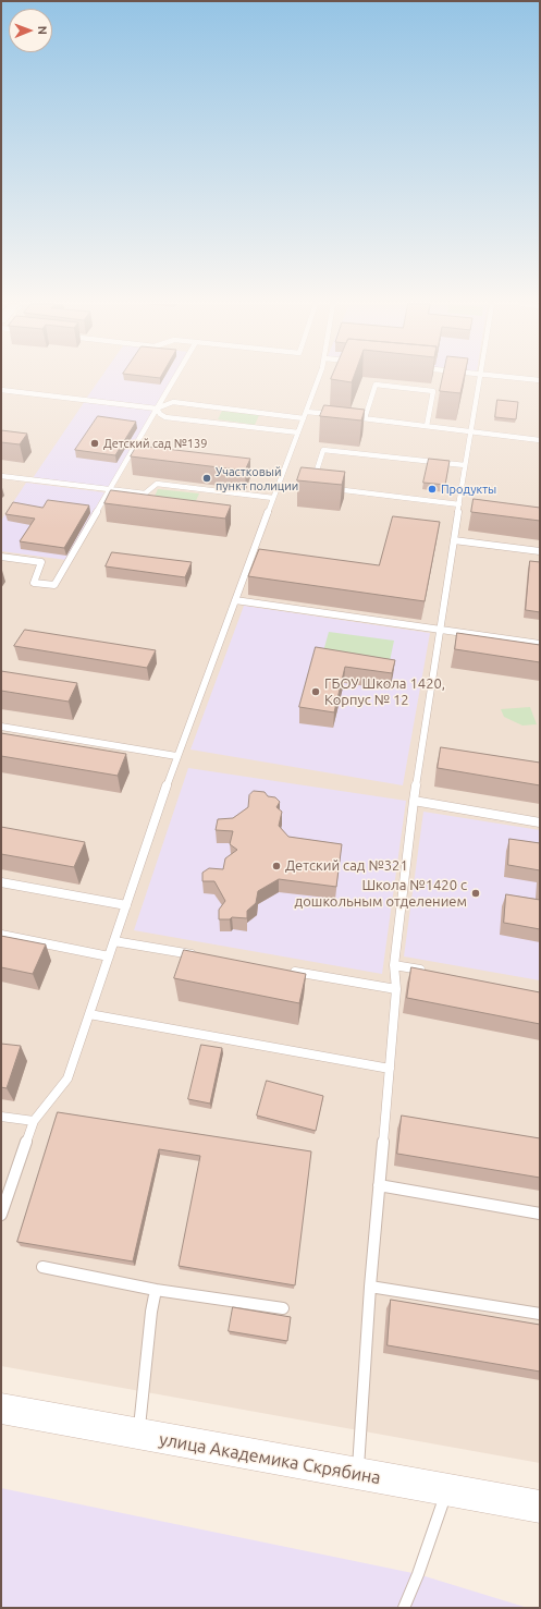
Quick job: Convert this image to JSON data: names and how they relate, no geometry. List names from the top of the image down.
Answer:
{
  "streets": {
    "main road": ["улица Академика Скрябина"]
  },
  "places": [
    "Детский сад №139",
    "Участковый пункт полиции",
    "Продукты",
    "ГБОУ Школа 1420, Корпус № 12",
    "Детский сад №321",
    "Школа №1420 с дошкольным отделением"
  ],
  "north": "right"
}
